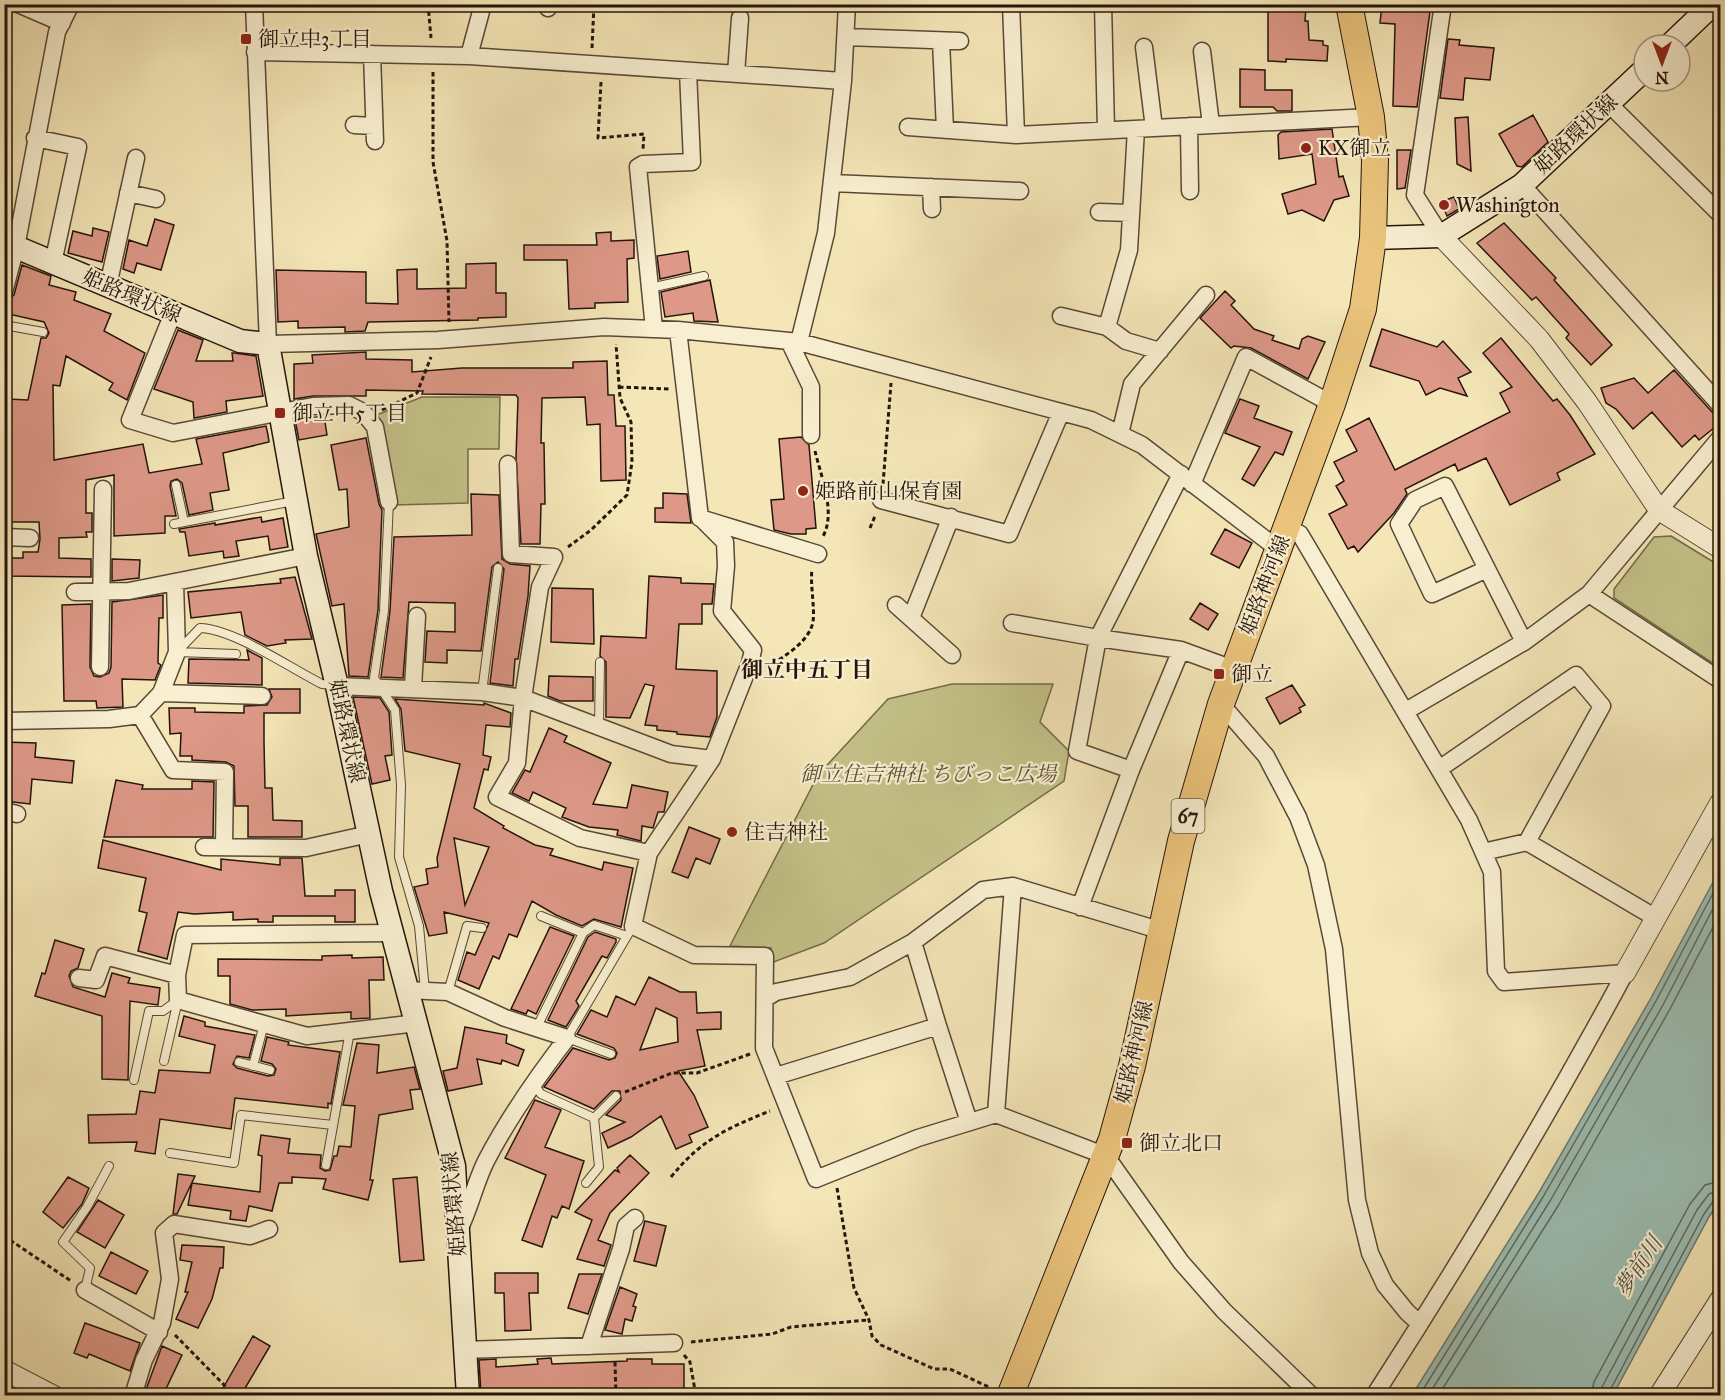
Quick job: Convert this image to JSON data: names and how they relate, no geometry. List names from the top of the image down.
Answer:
{
  "streets": {
    "main road": ["姫路環状線", "姫路神河線", "67"]
  },
  "districts": ["御立中五丁目"],
  "water": ["夢前川"],
  "parks": ["御立住吉神社 ちびっこ広場"],
  "places": {
    "transit": [
      "御立中3丁目",
      "御立中5丁目",
      "御立",
      "御立北口"
    ],
    "other": [
      "KX御立",
      "Washington",
      "姫路前山保育園",
      "住吉神社"
    ]
  },
  "north": "bottom"
}
